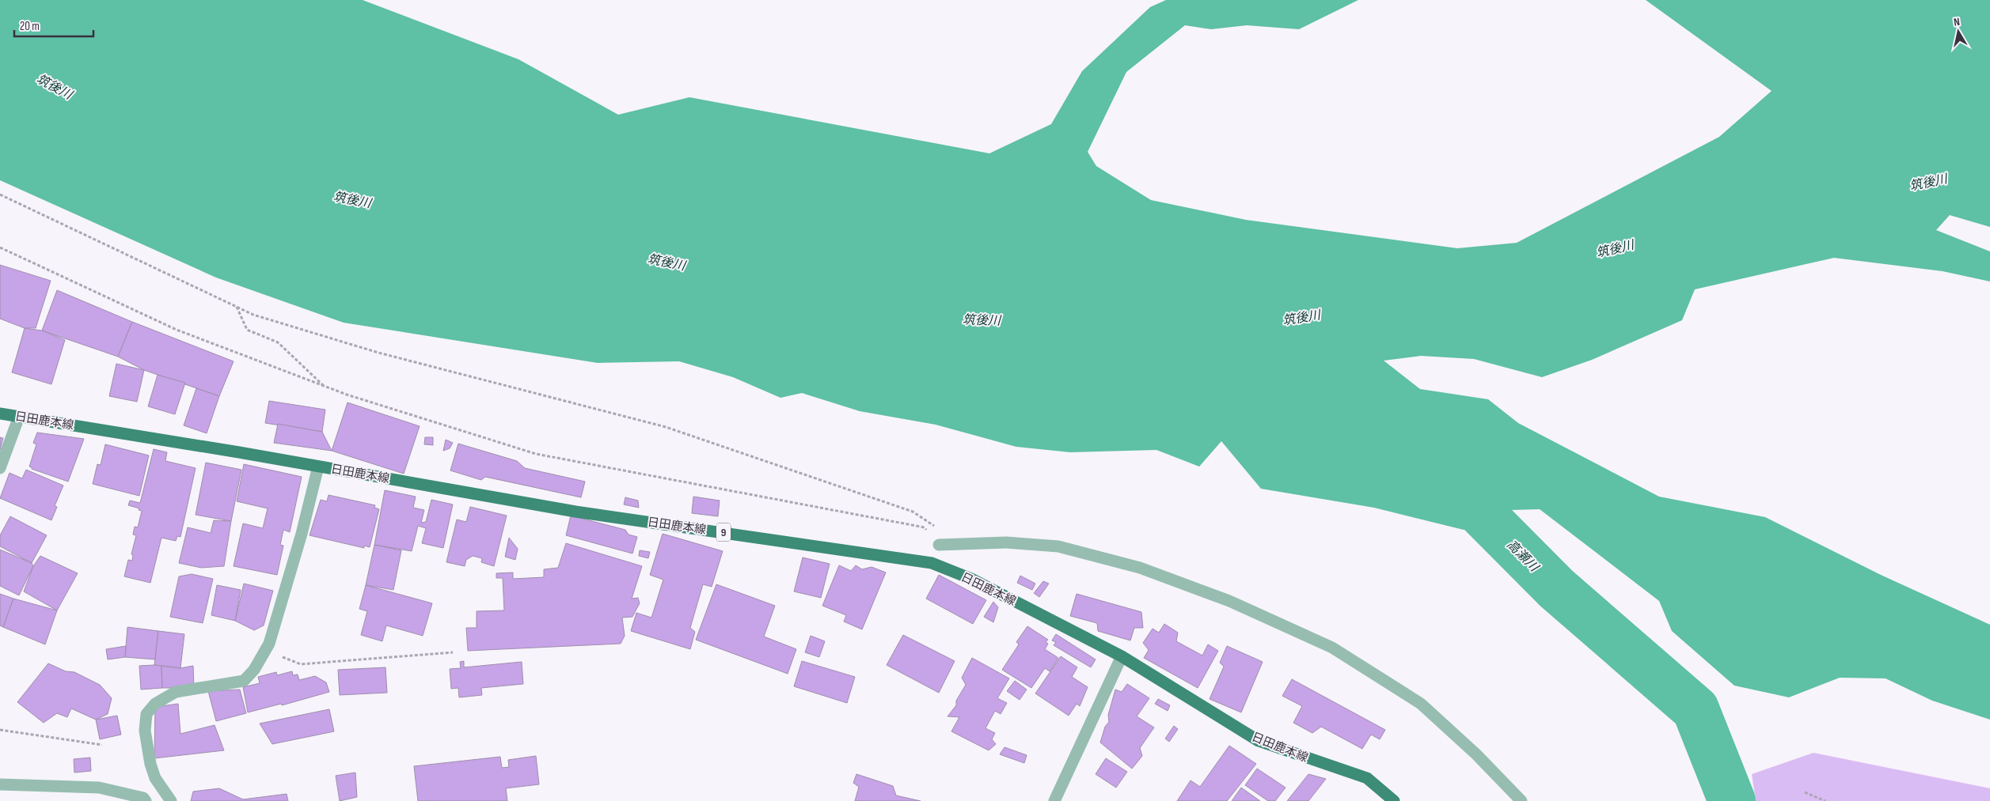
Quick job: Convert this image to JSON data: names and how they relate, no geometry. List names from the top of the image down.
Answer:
{
  "streets": {
    "main road": ["日田鹿本線", "9"]
  },
  "water": ["筑後川", "高瀬川"],
  "scale_bar": "20 m",
  "north": "top"
}
